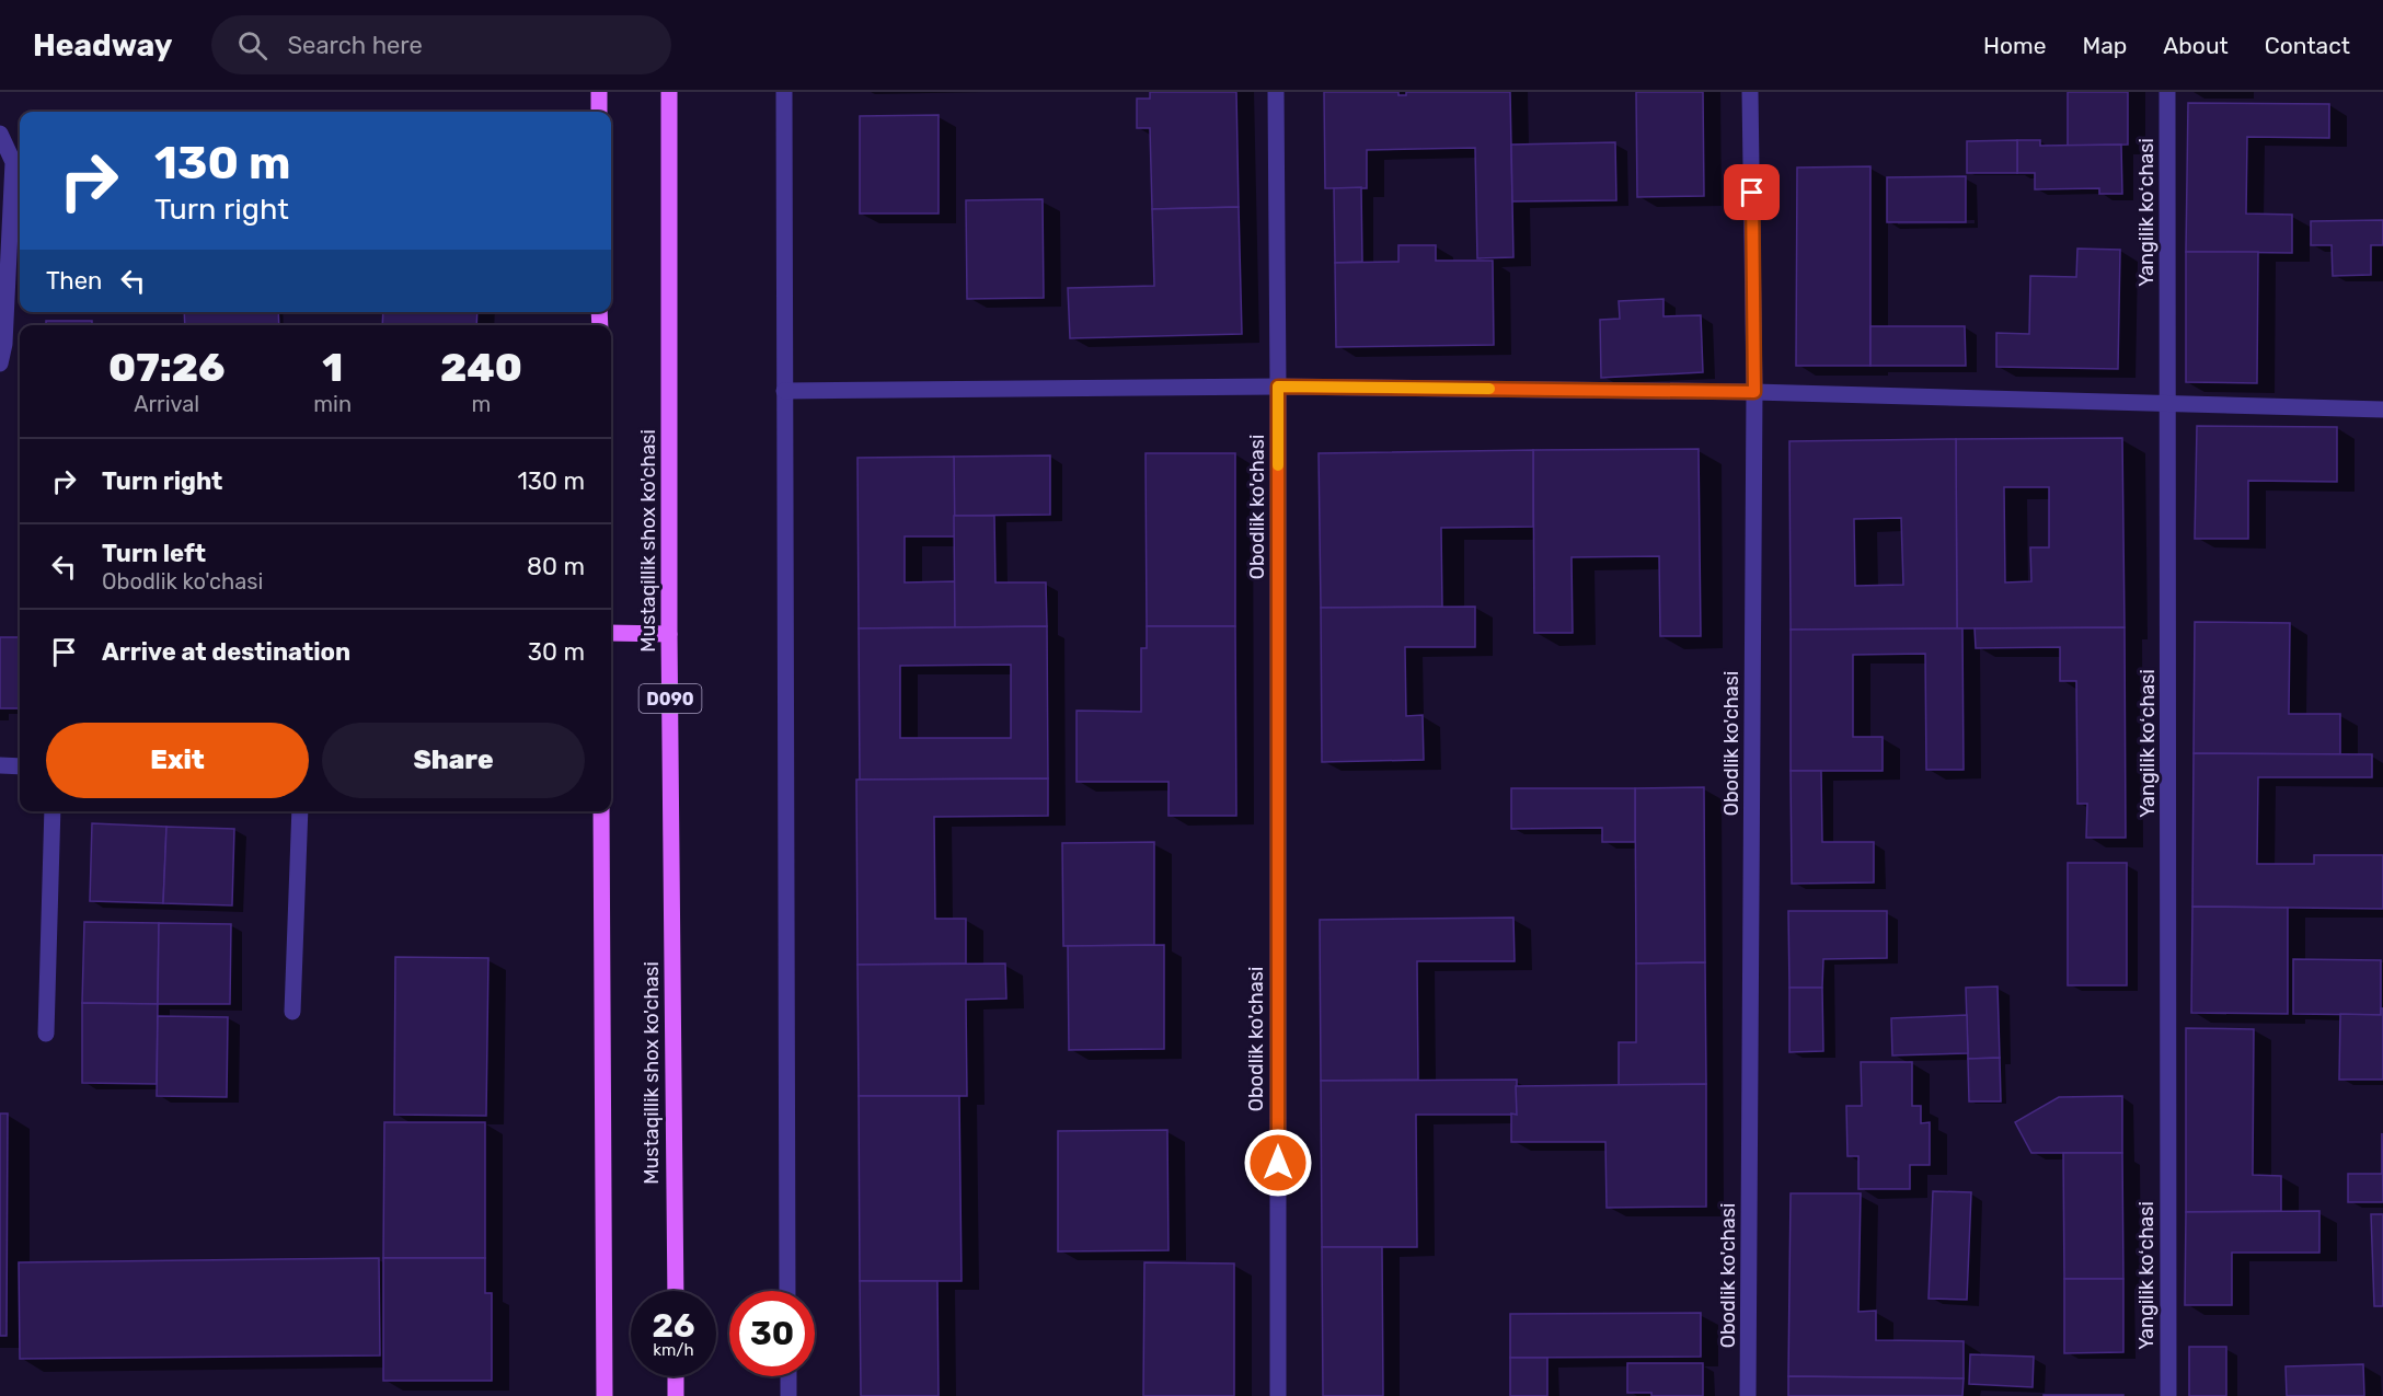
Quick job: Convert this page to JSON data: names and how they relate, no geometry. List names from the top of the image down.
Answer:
{
  "streets": {
    "main road": ["Mustaqillik shox ko'chasi", "D090"],
    "street": ["Yangilik koʻchasi", "Obodlik ko'chasi"]
  },
  "page": {
    "header": "Headway",
    "search": "Search here",
    "nav": [
      "Home",
      "Map",
      "About",
      "Contact"
    ],
    "turn": ["130 m", "Turn right"],
    "then": "Then",
    "eta": [
      "07:26",
      "Arrival",
      "1",
      "min",
      "240",
      "m"
    ],
    "list": [
      {
        "name": "Turn right",
        "value": "130 m"
      },
      {
        "name": "Turn left",
        "note": "Obodlik ko'chasi",
        "value": "80 m"
      },
      {
        "name": "Arrive at destination",
        "value": "30 m"
      }
    ],
    "buttons": ["Exit", "Share"],
    "speed": "26 km/h",
    "limit": "30"
  }
}
